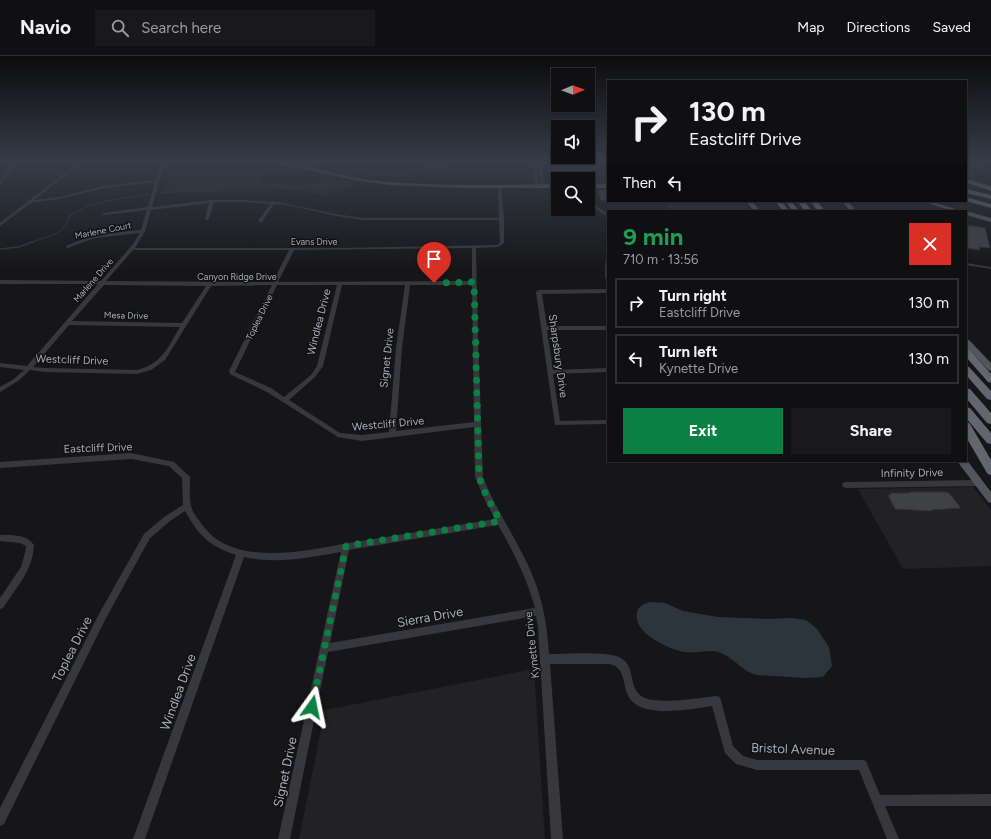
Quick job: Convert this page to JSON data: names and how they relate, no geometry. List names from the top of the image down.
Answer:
{
  "streets": {
    "street": [
      "Marlene Court",
      "Evans Drive",
      "Canyon Ridge Drive",
      "Marlene Drive",
      "Mesa Drive",
      "Toplea Drive",
      "Windlea Drive",
      "Sharpsbury Drive",
      "Signet Drive",
      "Westcliff Drive",
      "Eastcliff Drive",
      "Infinity Drive",
      "Sierra Drive",
      "Kynette Drive",
      "Bristol Avenue"
    ]
  },
  "crossings": [
    ["Marlene Court", "Marlene Drive"],
    ["Evans Drive", "Marlene Drive"],
    ["Evans Drive", "Toplea Drive"],
    ["Evans Drive", "Kynette Drive"],
    ["Canyon Ridge Drive", "Marlene Drive"],
    ["Canyon Ridge Drive", "Toplea Drive"],
    ["Canyon Ridge Drive", "Windlea Drive"],
    ["Canyon Ridge Drive", "Signet Drive"],
    ["Canyon Ridge Drive", "Kynette Drive"],
    ["Marlene Drive", "Mesa Drive"],
    ["Marlene Drive", "Westcliff Drive"],
    ["Mesa Drive", "Westcliff Drive"],
    ["Toplea Drive", "Westcliff Drive"],
    ["Toplea Drive", "Eastcliff Drive"],
    ["Windlea Drive", "Westcliff Drive"],
    ["Windlea Drive", "Eastcliff Drive"],
    ["Signet Drive", "Westcliff Drive"],
    ["Signet Drive", "Eastcliff Drive"],
    ["Signet Drive", "Sierra Drive"],
    ["Westcliff Drive", "Kynette Drive"],
    ["Eastcliff Drive", "Kynette Drive"],
    ["Sierra Drive", "Kynette Drive"],
    ["Kynette Drive", "Bristol Avenue"]
  ],
  "north": "right",
  "page": {
    "header": "Navio",
    "search": "Search here",
    "nav": ["Map", "Directions", "Saved"],
    "turn": ["130 m", "Eastcliff Drive"],
    "then": "Then",
    "heading": ["9 min", "710 m · 13:56"],
    "list": [
      {
        "name": "Turn right",
        "note": "Eastcliff Drive",
        "value": "130 m"
      },
      {
        "name": "Turn left",
        "note": "Kynette Drive",
        "value": "130 m"
      }
    ],
    "buttons": ["Exit", "Share"]
  }
}
